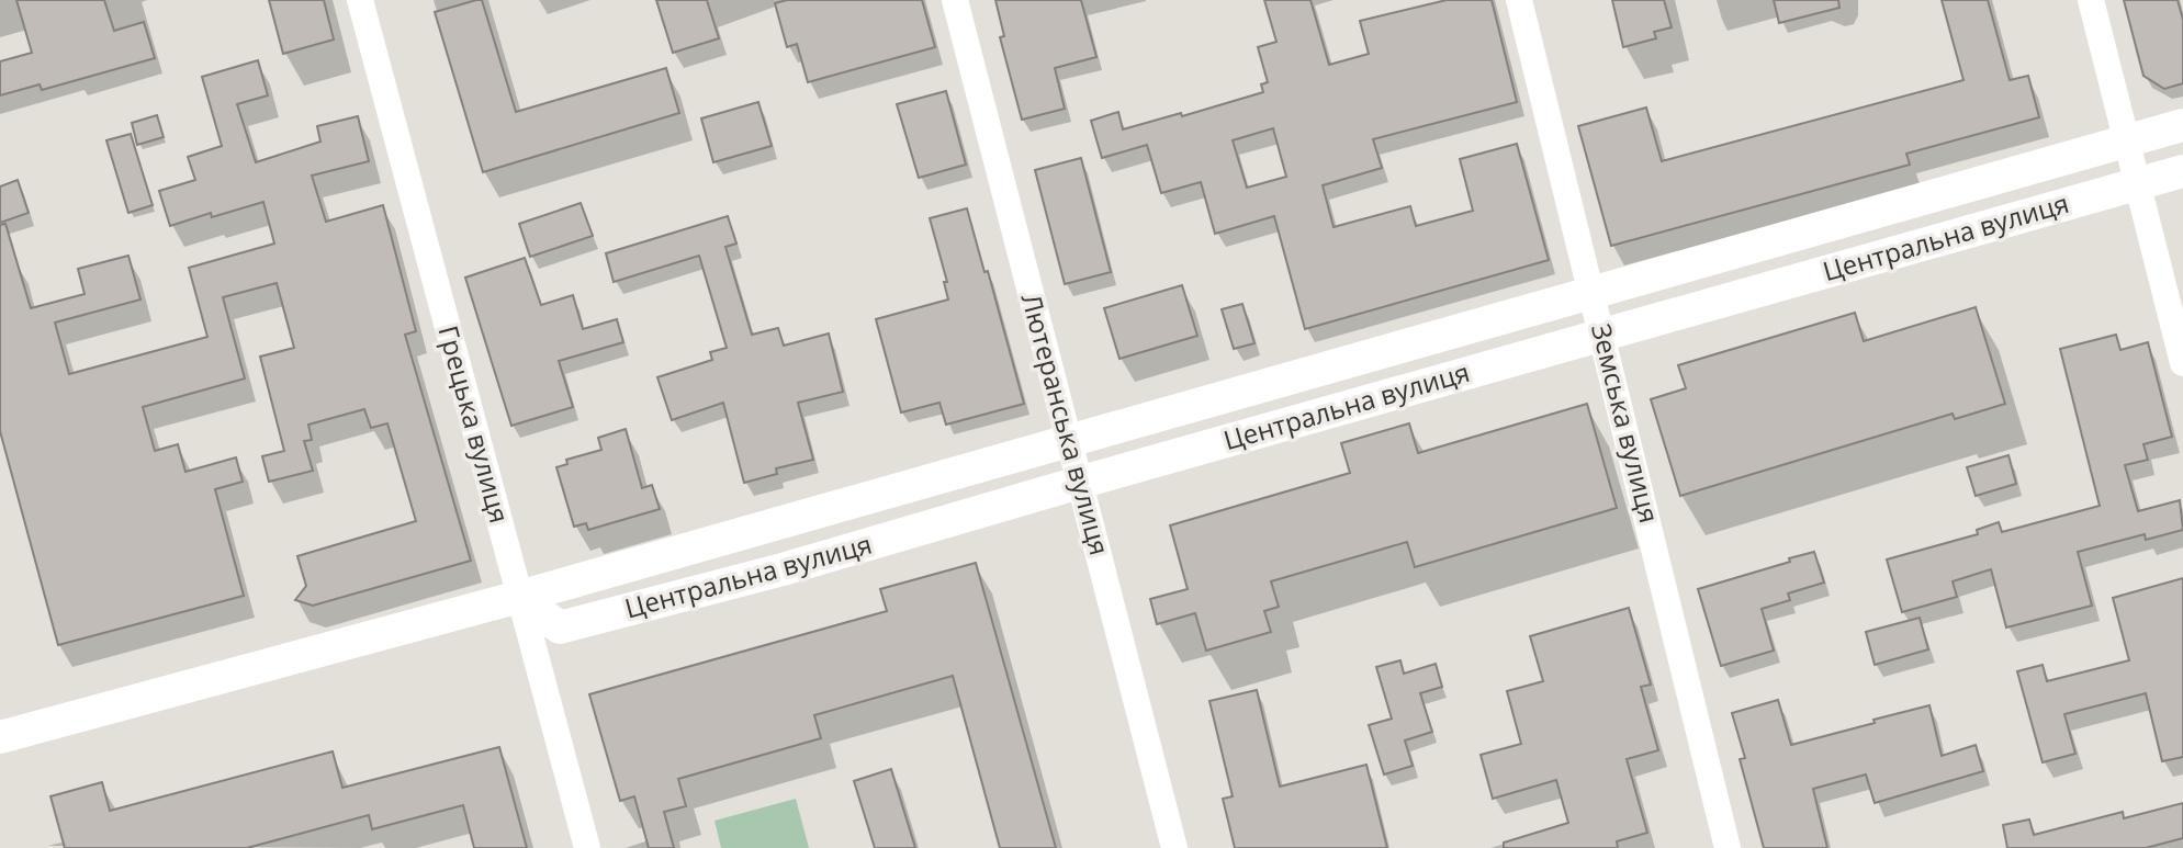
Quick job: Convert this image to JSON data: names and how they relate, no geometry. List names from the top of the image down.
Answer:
{
  "streets": {
    "main road": ["Центральна вулиця"],
    "street": ["Земська вулиця", "Грецька вулиця", "Лютеранська вулиця"]
  },
  "crossings": [
    ["Центральна вулиця", "Земська вулиця"],
    ["Центральна вулиця", "Грецька вулиця"],
    ["Центральна вулиця", "Лютеранська вулиця"]
  ]
}
